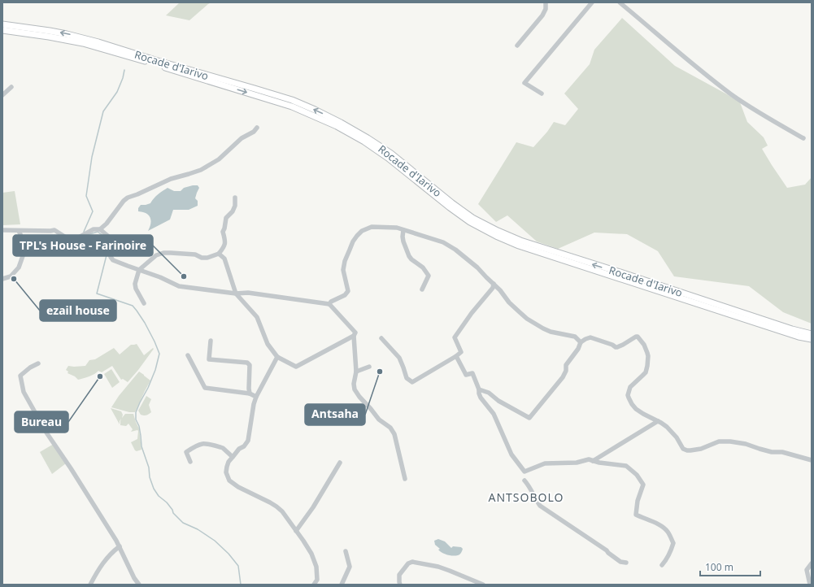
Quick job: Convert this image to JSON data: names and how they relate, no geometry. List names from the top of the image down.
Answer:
{
  "streets": {
    "main road": ["Rocade d'Iarivo"]
  },
  "districts": ["ANTSOBOLO"],
  "places": [
    "TPL's House - Farinoire",
    "ezail house",
    "Antsaha",
    "Bureau"
  ],
  "scale_bar": "100 m"
}
